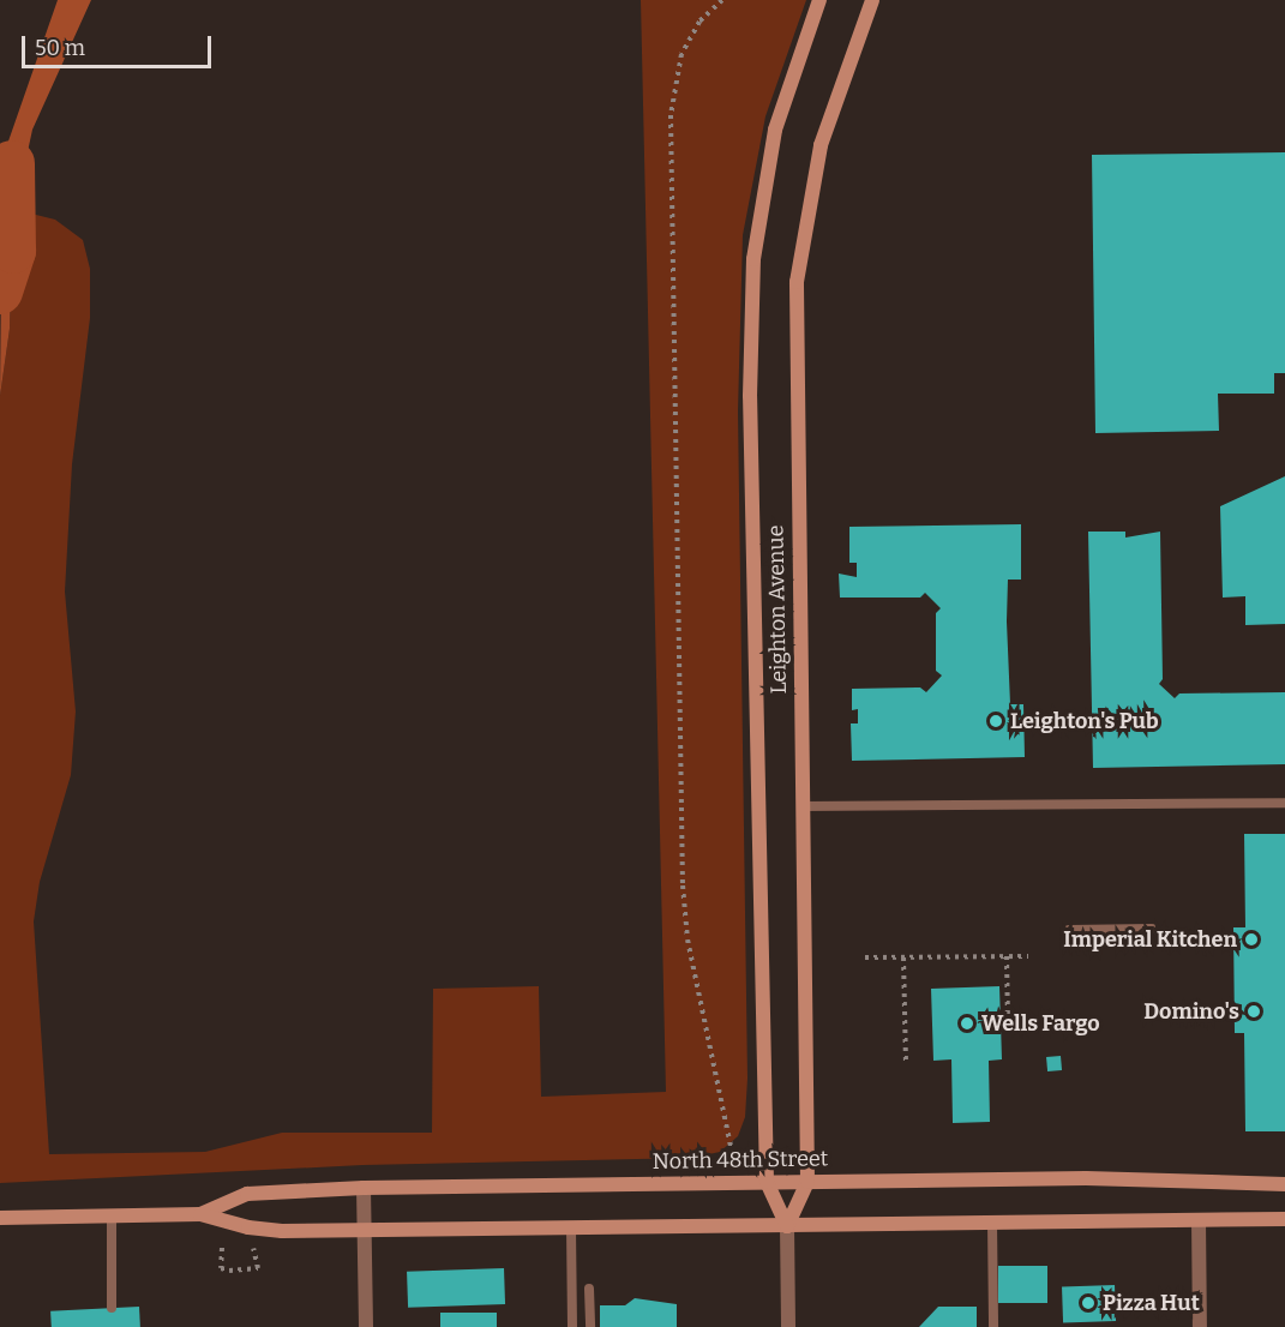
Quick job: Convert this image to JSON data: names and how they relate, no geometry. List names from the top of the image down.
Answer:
{
  "streets": {
    "main road": ["Leighton Avenue", "North 48th Street"]
  },
  "crossings": [
    ["Leighton Avenue", "North 48th Street"]
  ],
  "places": [
    "Leighton's Pub",
    "Imperial Kitchen",
    "Domino's",
    "Wells Fargo",
    "Pizza Hut"
  ],
  "scale_bar": "50 m"
}
